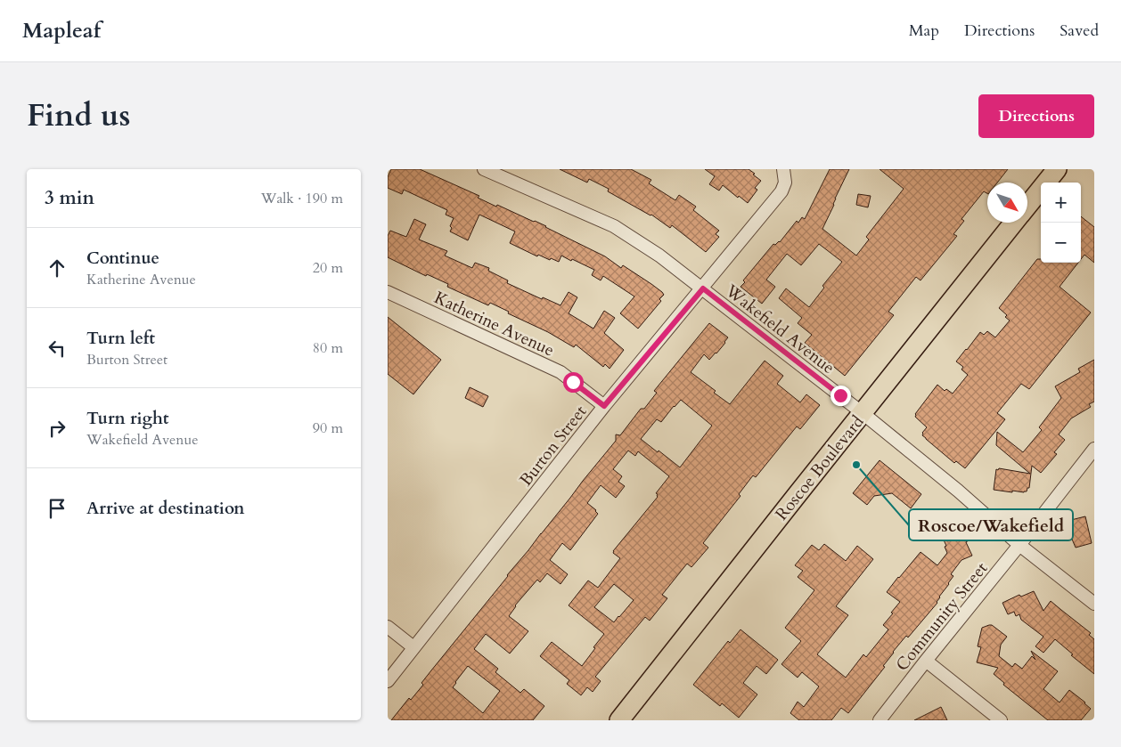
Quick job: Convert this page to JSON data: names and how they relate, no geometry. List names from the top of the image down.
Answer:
{
  "streets": {
    "main road": ["Roscoe Boulevard"],
    "street": [
      "Katherine Avenue",
      "Wakefield Avenue",
      "Burton Street",
      "Community Street"
    ]
  },
  "crossings": [
    ["Katherine Avenue", "Burton Street"],
    ["Wakefield Avenue", "Burton Street"],
    ["Wakefield Avenue", "Roscoe Boulevard"],
    ["Wakefield Avenue", "Community Street"]
  ],
  "places": ["Roscoe/Wakefield"],
  "north": "bottom right",
  "page": {
    "header": "Mapleaf",
    "nav": ["Map", "Directions", "Saved"],
    "title": "Find us",
    "buttons": "Directions",
    "heading": ["3 min", "Walk · 190 m"],
    "map_buttons": ["+", "−"],
    "list": [
      ["Continue", "Katherine Avenue", "20 m"],
      ["Turn left", "Burton Street", "80 m"],
      ["Turn right", "Wakefield Avenue", "90 m"],
      "Arrive at destination"
    ]
  }
}
